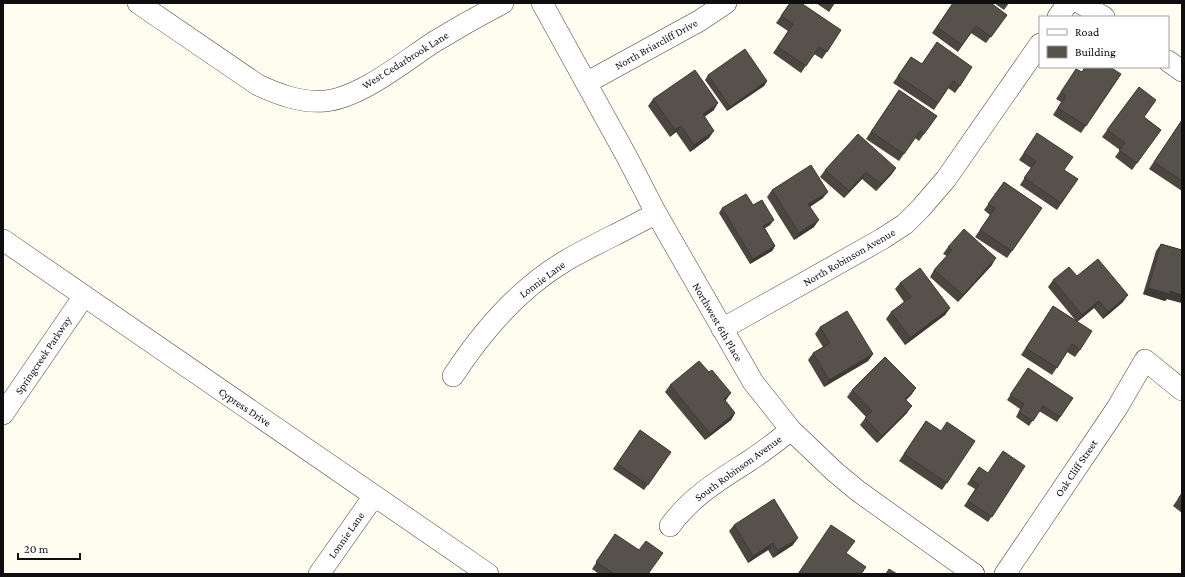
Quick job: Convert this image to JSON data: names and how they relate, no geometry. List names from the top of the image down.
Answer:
{
  "streets": {
    "street": [
      "North Briarcliff Drive",
      "West Cedarbrook Lane",
      "North Robinson Avenue",
      "Lonnie Lane",
      "Northwest 6th Place",
      "Springcreek Parkway",
      "Cypress Drive",
      "South Robinson Avenue",
      "Oak Cliff Street"
    ]
  },
  "crossings": [
    ["North Briarcliff Drive", "Northwest 6th Place"],
    ["North Robinson Avenue", "Northwest 6th Place"],
    ["Lonnie Lane", "Northwest 6th Place"],
    ["Lonnie Lane", "Cypress Drive"],
    ["Northwest 6th Place", "South Robinson Avenue"],
    ["Springcreek Parkway", "Cypress Drive"]
  ],
  "legend": ["Road", "Building"],
  "scale_bar": "20 m"
}
